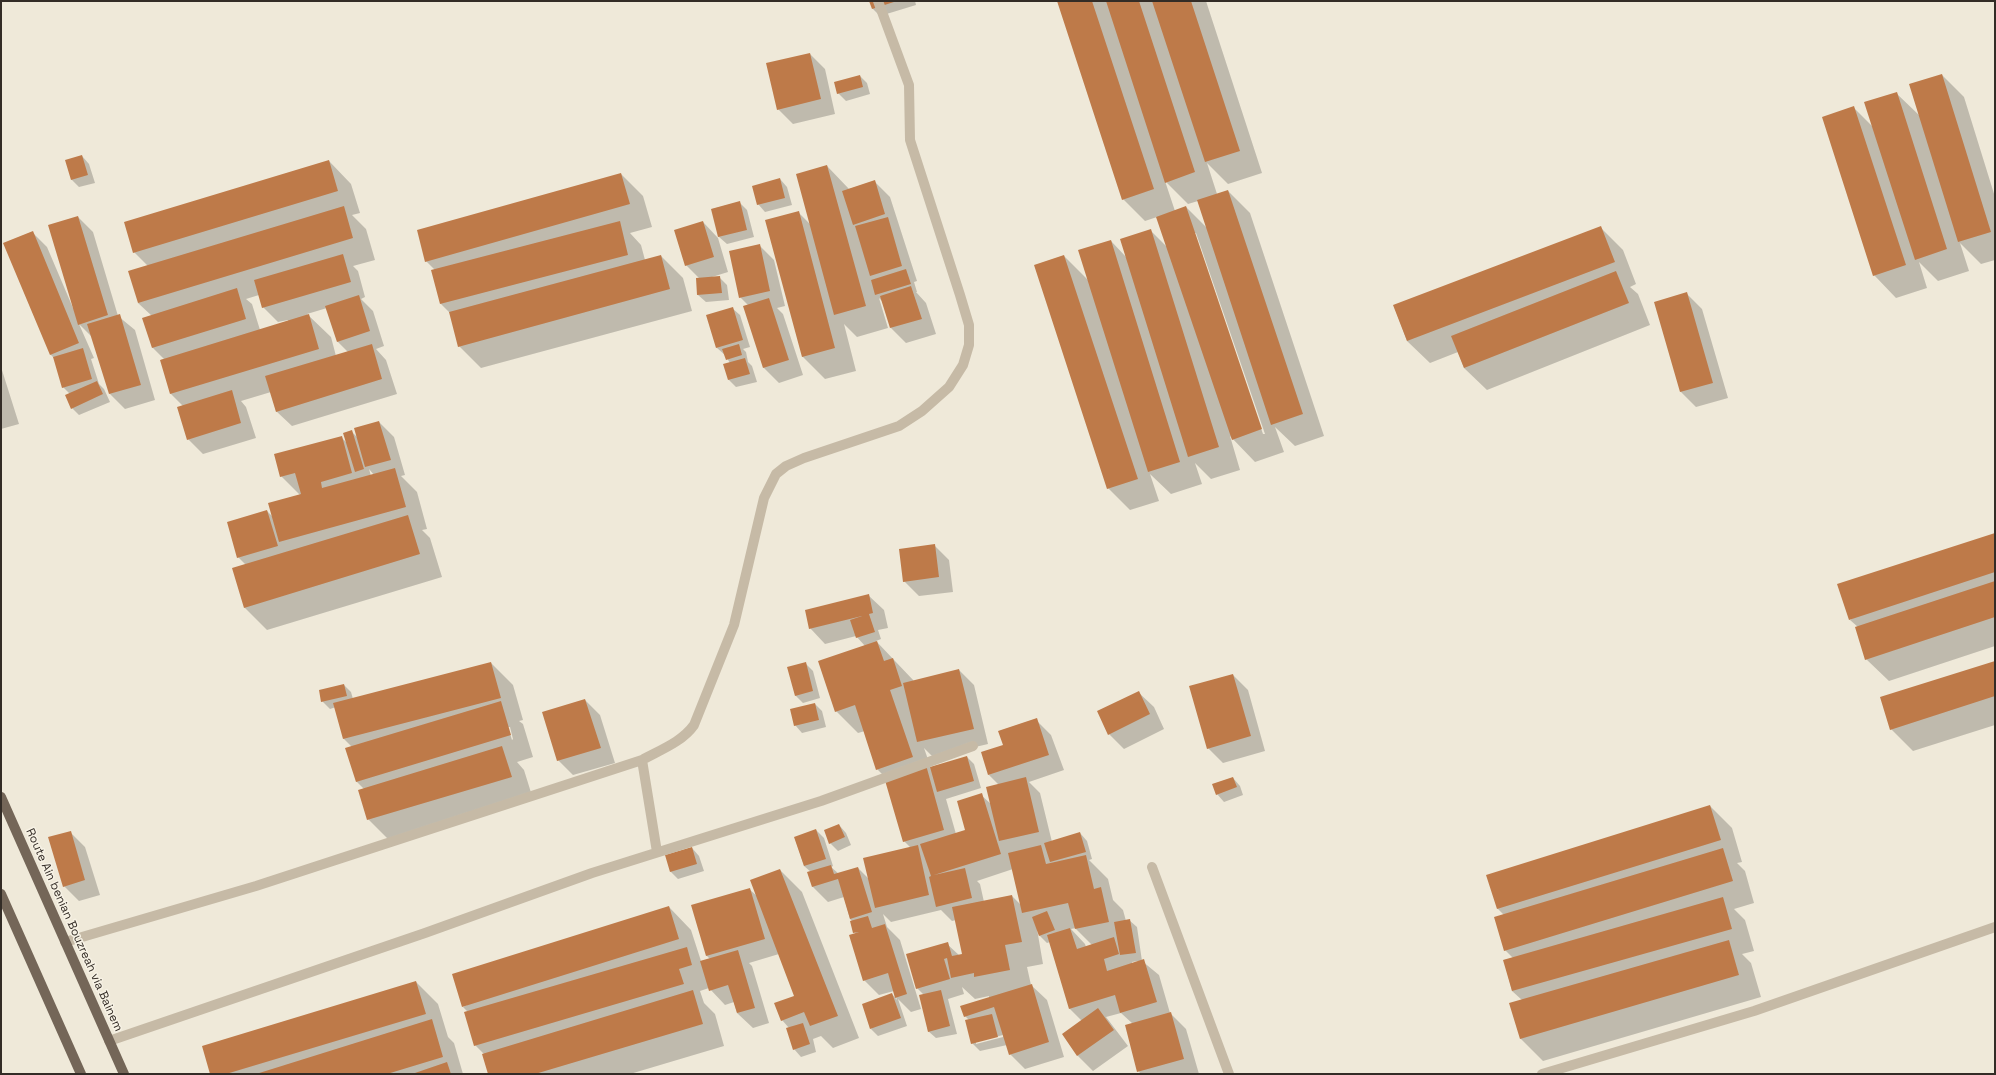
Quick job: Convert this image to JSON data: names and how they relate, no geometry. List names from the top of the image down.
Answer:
{
  "streets": {
    "main road": ["Route Ain benian Bouzreah via Bainem"]
  }
}
